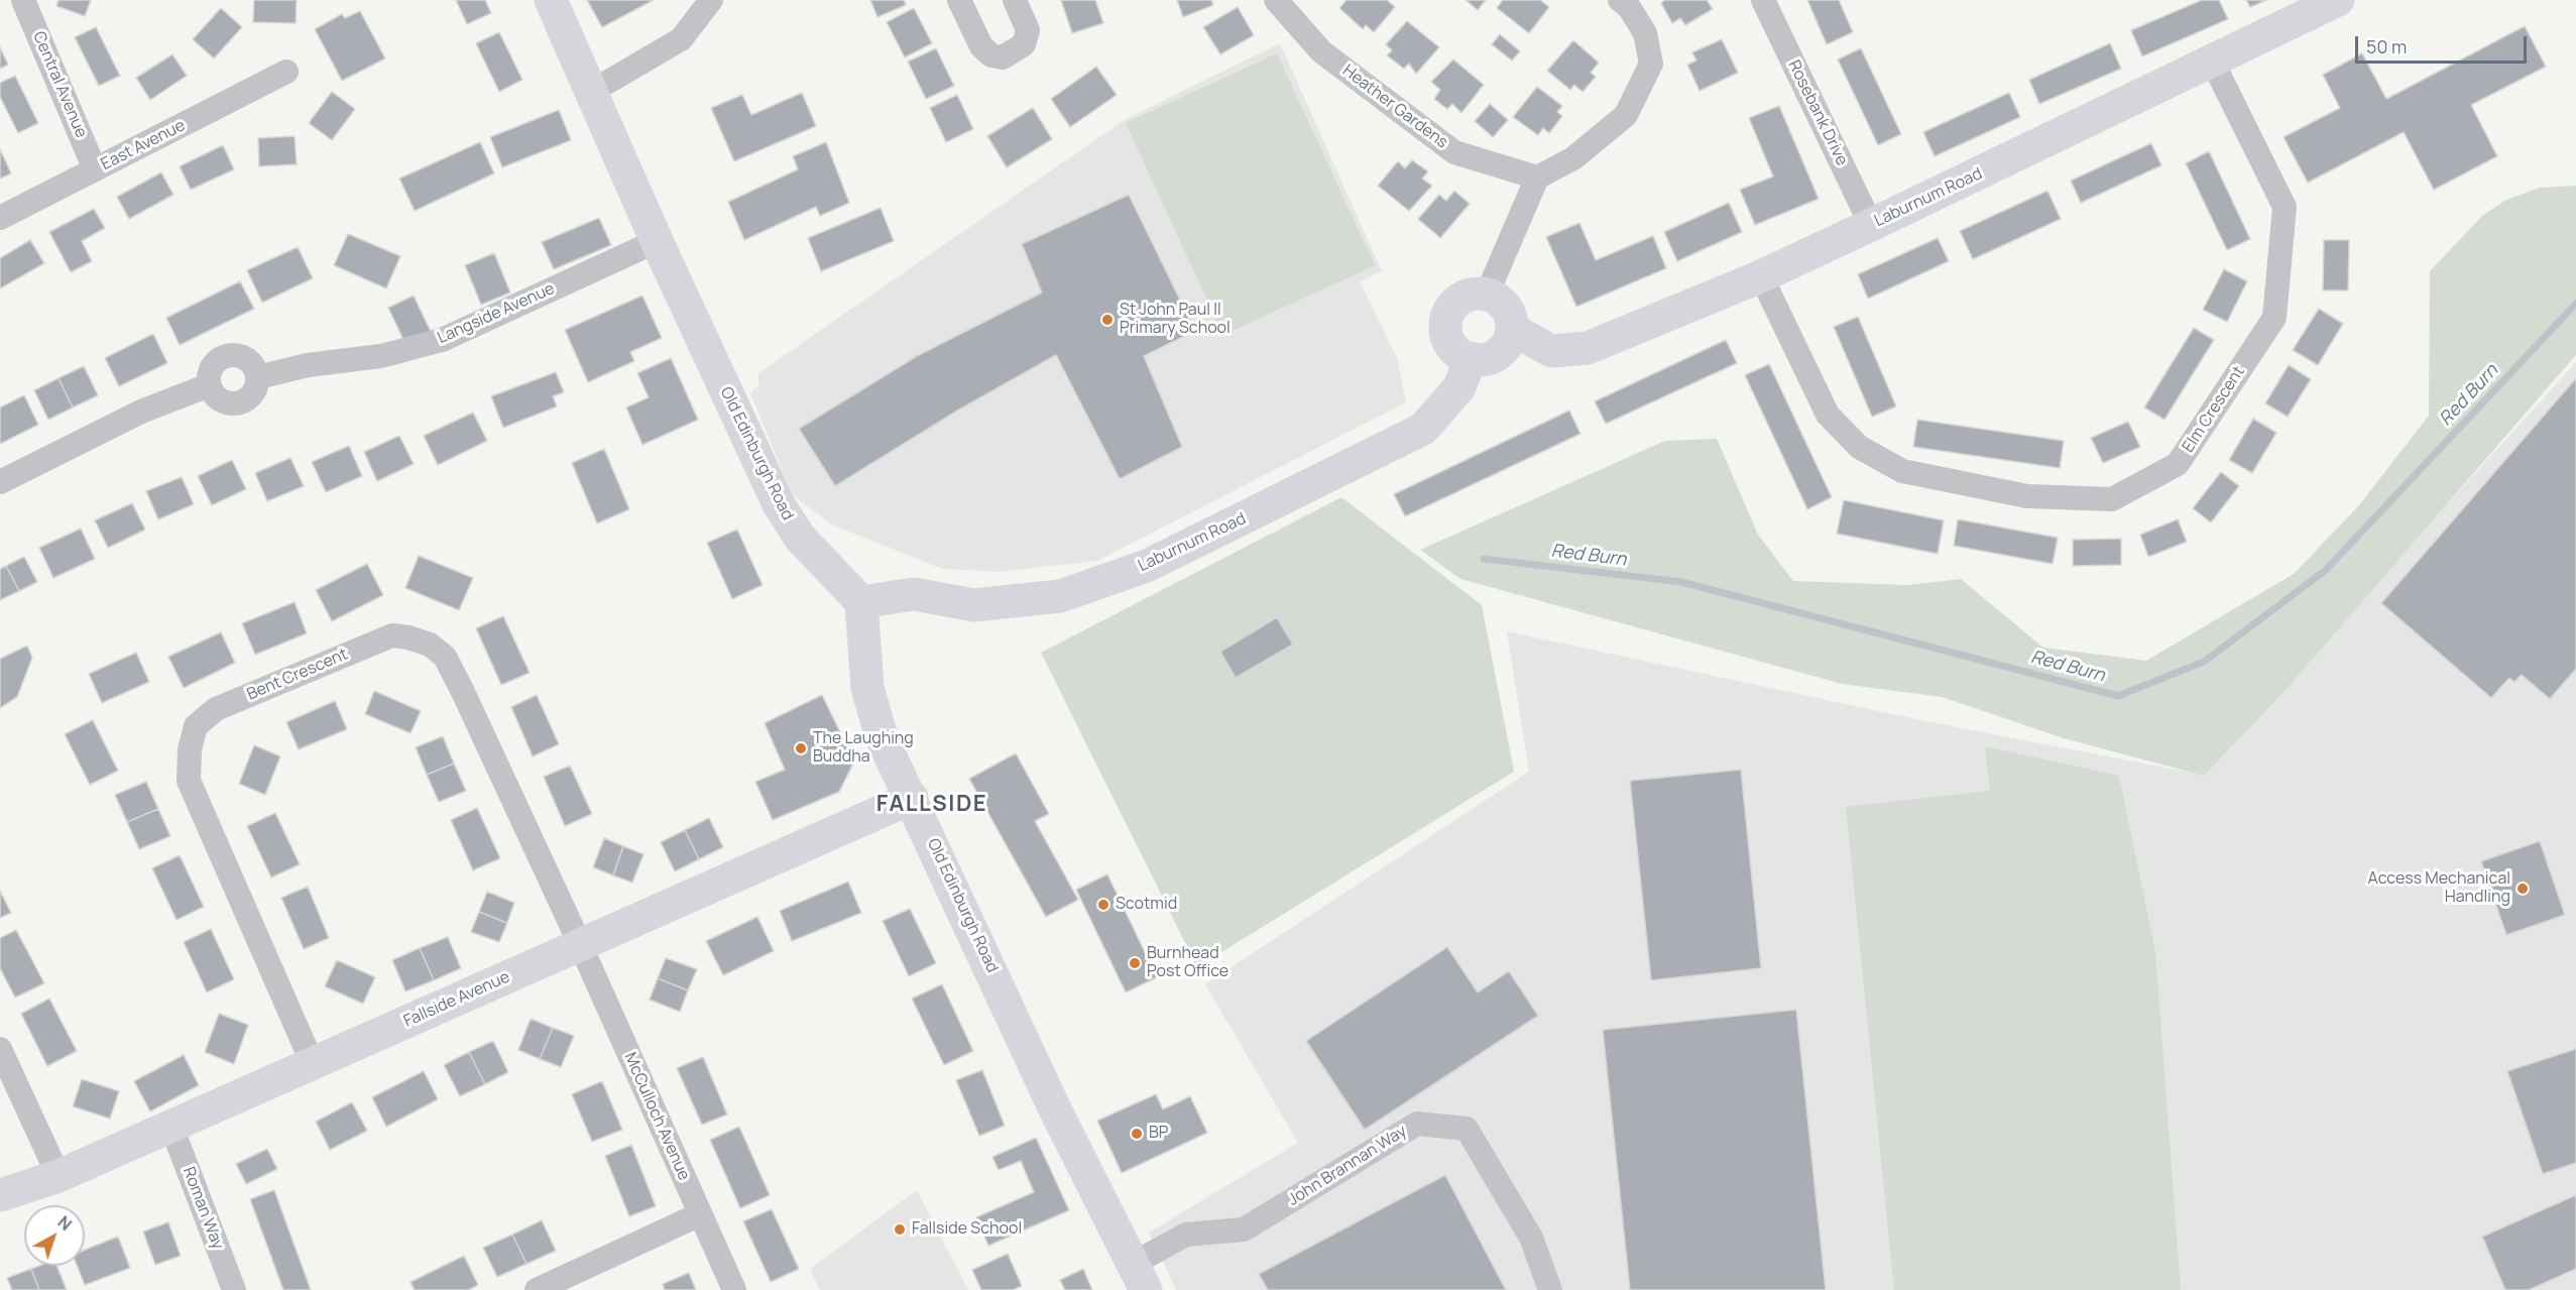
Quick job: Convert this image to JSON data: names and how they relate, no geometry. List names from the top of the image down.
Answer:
{
  "streets": {
    "street": [
      "Central Avenue",
      "Heather Gardens",
      "Rosebank Drive",
      "East Avenue",
      "Laburnum Road",
      "Langside Avenue",
      "Elm Crescent",
      "Old Edinburgh Road",
      "Bent Crescent",
      "Fallside Avenue",
      "McCulloch Avenue",
      "John Brannan Way",
      "Roman Way"
    ]
  },
  "crossings": [
    ["Central Avenue", "East Avenue"],
    ["Rosebank Drive", "Laburnum Road"],
    ["Laburnum Road", "Elm Crescent"],
    ["Laburnum Road", "Old Edinburgh Road"],
    ["Langside Avenue", "Old Edinburgh Road"],
    ["Old Edinburgh Road", "Fallside Avenue"],
    ["Old Edinburgh Road", "John Brannan Way"],
    ["Bent Crescent", "Fallside Avenue"],
    ["Bent Crescent", "McCulloch Avenue"],
    ["Fallside Avenue", "McCulloch Avenue"],
    ["Fallside Avenue", "Roman Way"]
  ],
  "districts": ["FALLSIDE"],
  "water": ["Red Burn"],
  "places": [
    "St John Paul II Primary School",
    "The Laughing Buddha",
    "Access Mechanical Handling",
    "Scotmid",
    "Burnhead Post Office",
    "BP",
    "Fallside School"
  ],
  "scale_bar": "50 m",
  "north": "top right"
}
